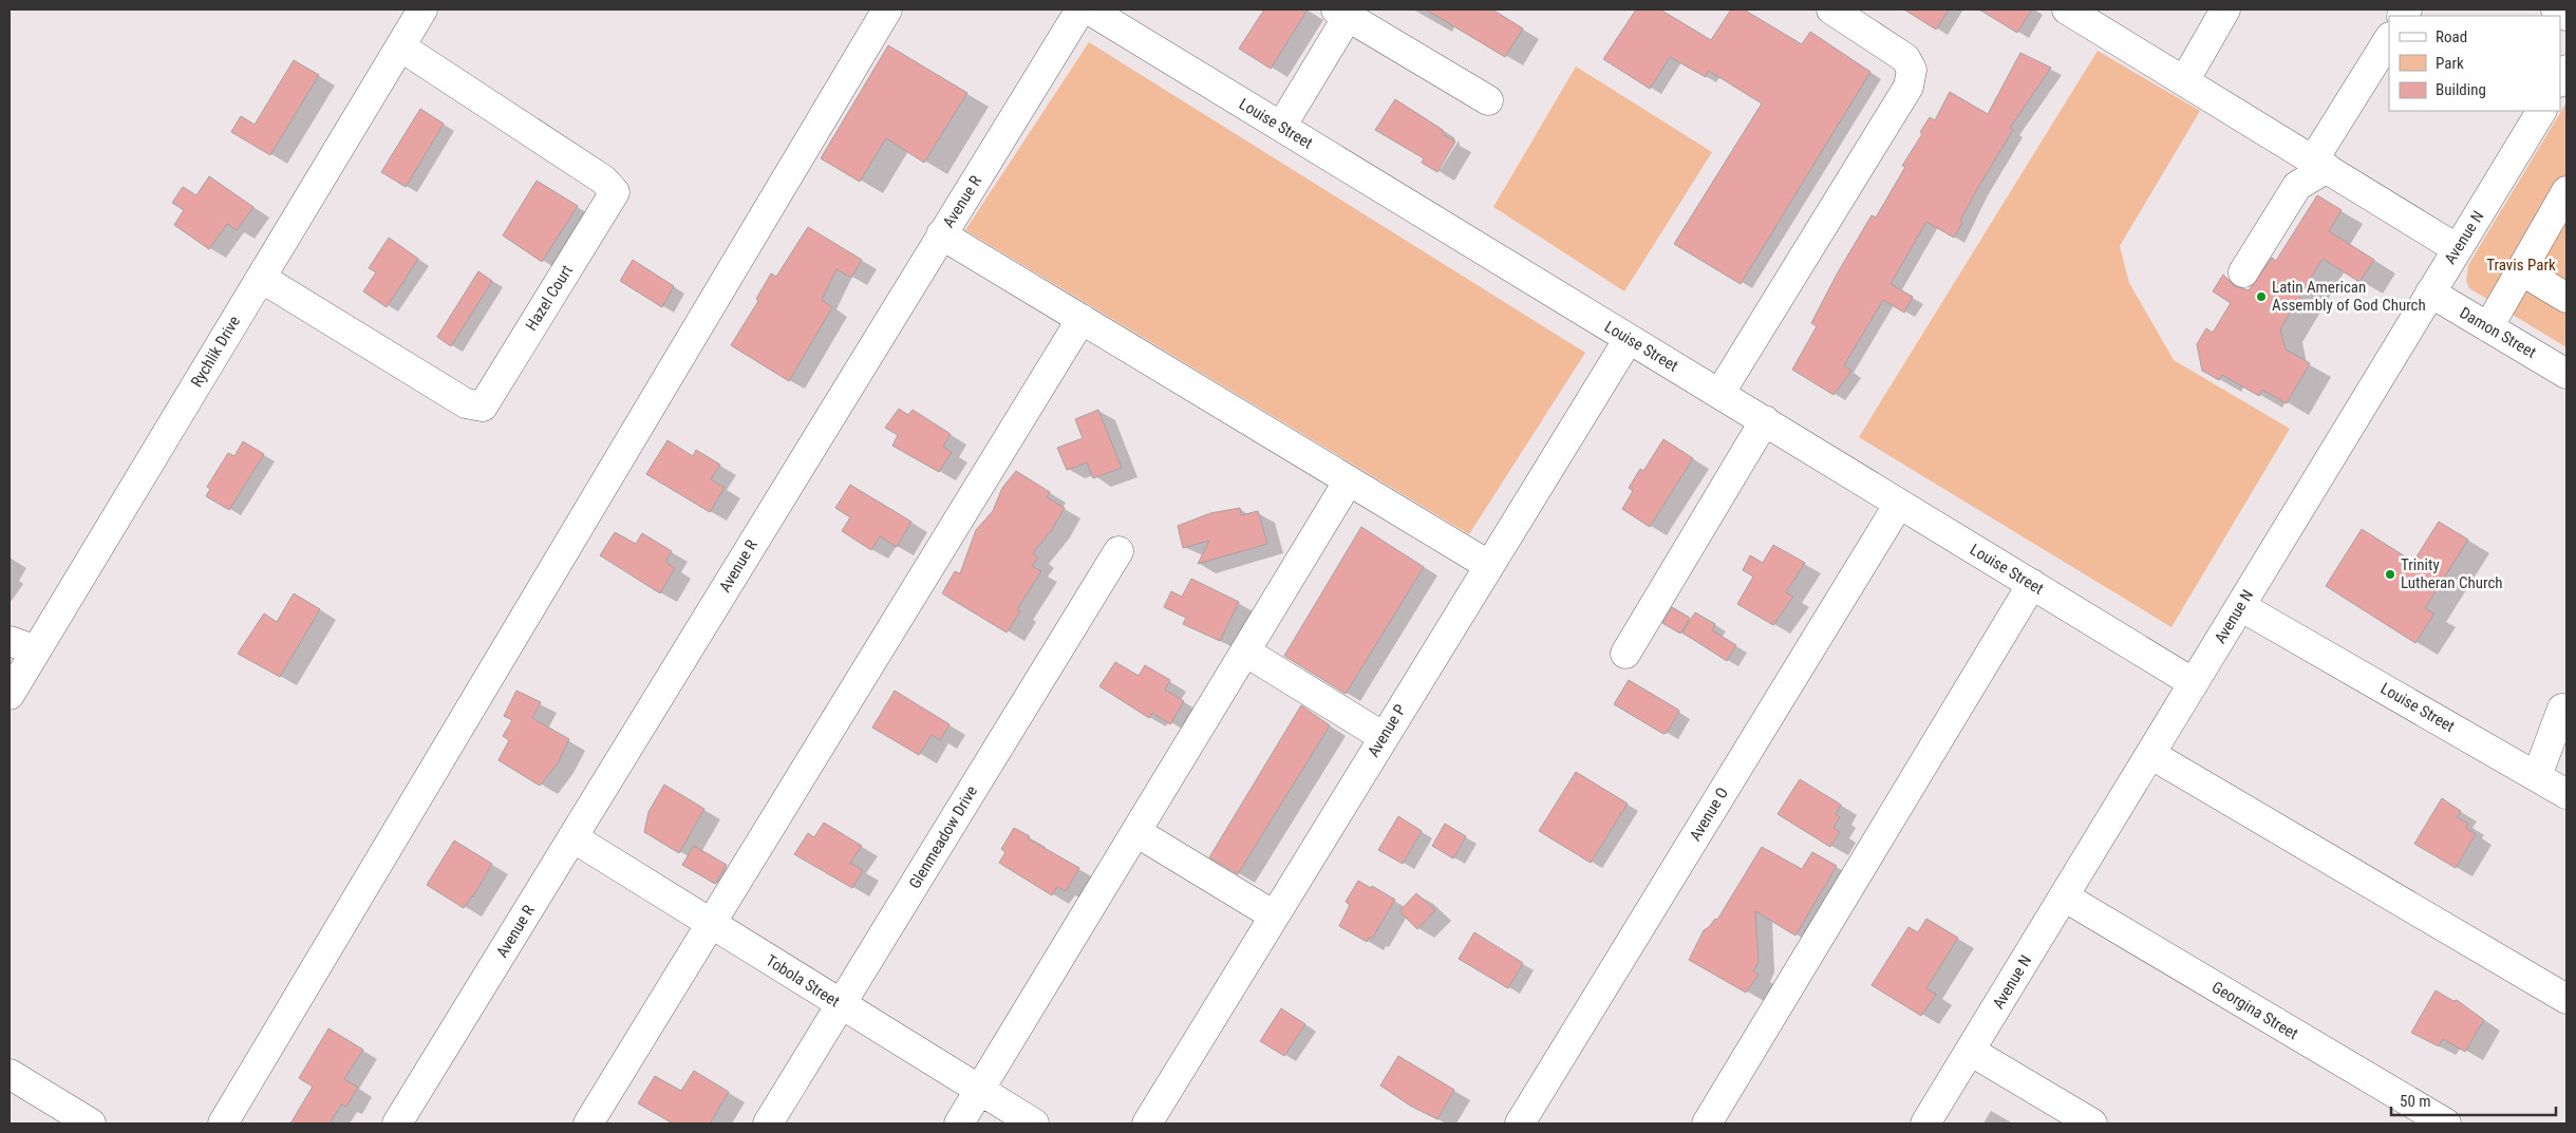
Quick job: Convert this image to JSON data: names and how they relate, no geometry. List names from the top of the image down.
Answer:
{
  "streets": {
    "street": [
      "Louise Street",
      "Avenue R",
      "Avenue N",
      "Hazel Court",
      "Damon Street",
      "Rychlik Drive",
      "Avenue P",
      "Avenue O",
      "Glenmeadow Drive",
      "Tobola Street",
      "Georgina Street"
    ]
  },
  "crossings": [
    ["Louise Street", "Avenue N"],
    ["Louise Street", "Avenue P"],
    ["Louise Street", "Avenue O"],
    ["Avenue R", "Tobola Street"],
    ["Avenue N", "Damon Street"],
    ["Avenue N", "Georgina Street"],
    ["Hazel Court", "Rychlik Drive"],
    ["Glenmeadow Drive", "Tobola Street"]
  ],
  "parks": ["Travis Park"],
  "places": ["Latin American Assembly of God Church", "Trinity Lutheran Church"],
  "legend": ["Road", "Park", "Building"],
  "scale_bar": "50 m"
}
